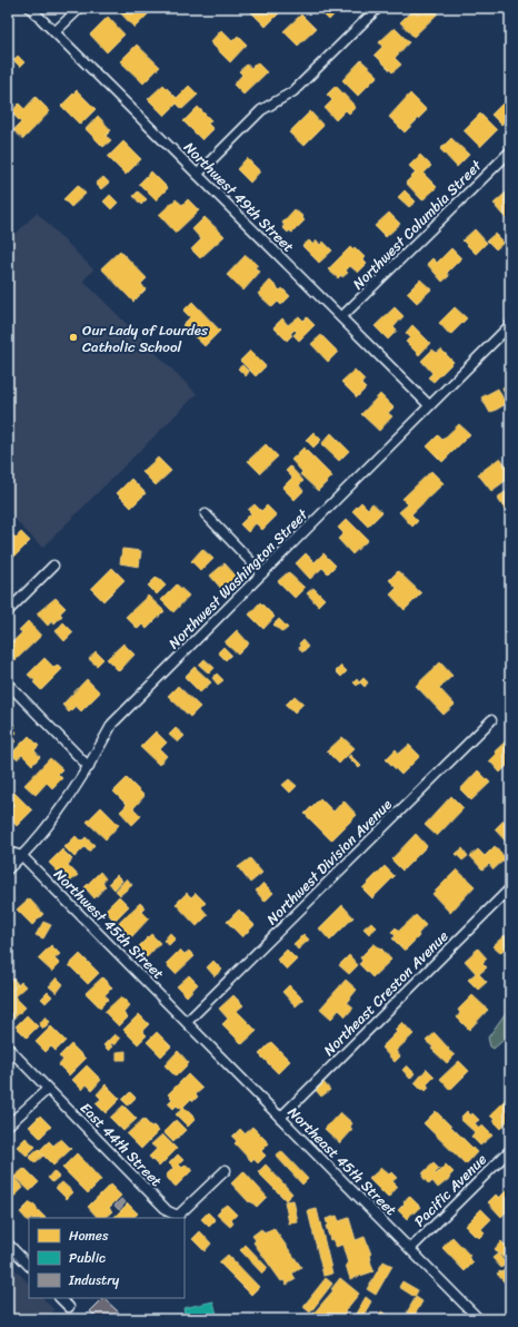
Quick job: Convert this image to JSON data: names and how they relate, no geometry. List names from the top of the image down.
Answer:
{
  "streets": {
    "street": [
      "Northwest 49th Street",
      "Northwest Columbia Street",
      "Northwest Washington Street",
      "Northwest Division Avenue",
      "Northwest 45th Street",
      "Northeast Creston Avenue",
      "East 44th Street",
      "Northeast 45th Street",
      "Pacific Avenue"
    ]
  },
  "crossings": [
    ["Northwest 49th Street", "Northwest Columbia Street"],
    ["Northwest 49th Street", "Northwest Washington Street"],
    ["Northwest Washington Street", "Northwest 45th Street"],
    ["Northwest Division Avenue", "Northwest 45th Street"],
    ["Northwest Division Avenue", "Northeast 45th Street"],
    ["Northwest 45th Street", "Northeast 45th Street"],
    ["Northeast Creston Avenue", "Northeast 45th Street"],
    ["Northeast 45th Street", "Pacific Avenue"]
  ],
  "places": ["Our Lady of Lourdes Catholic School"],
  "legend": ["Homes", "Public", "Industry"]
}
